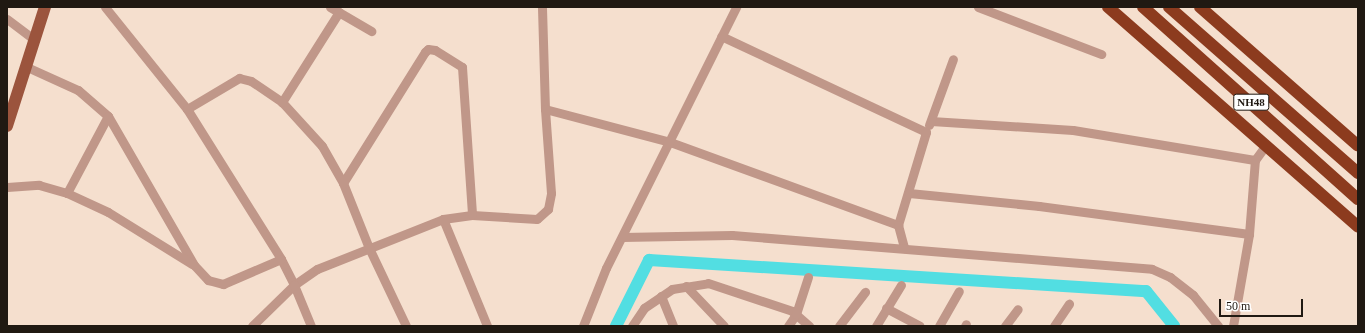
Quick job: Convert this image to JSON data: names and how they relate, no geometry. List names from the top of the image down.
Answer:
{
  "streets": {
    "highway": ["NH48"]
  },
  "scale_bar": "50 m"
}
